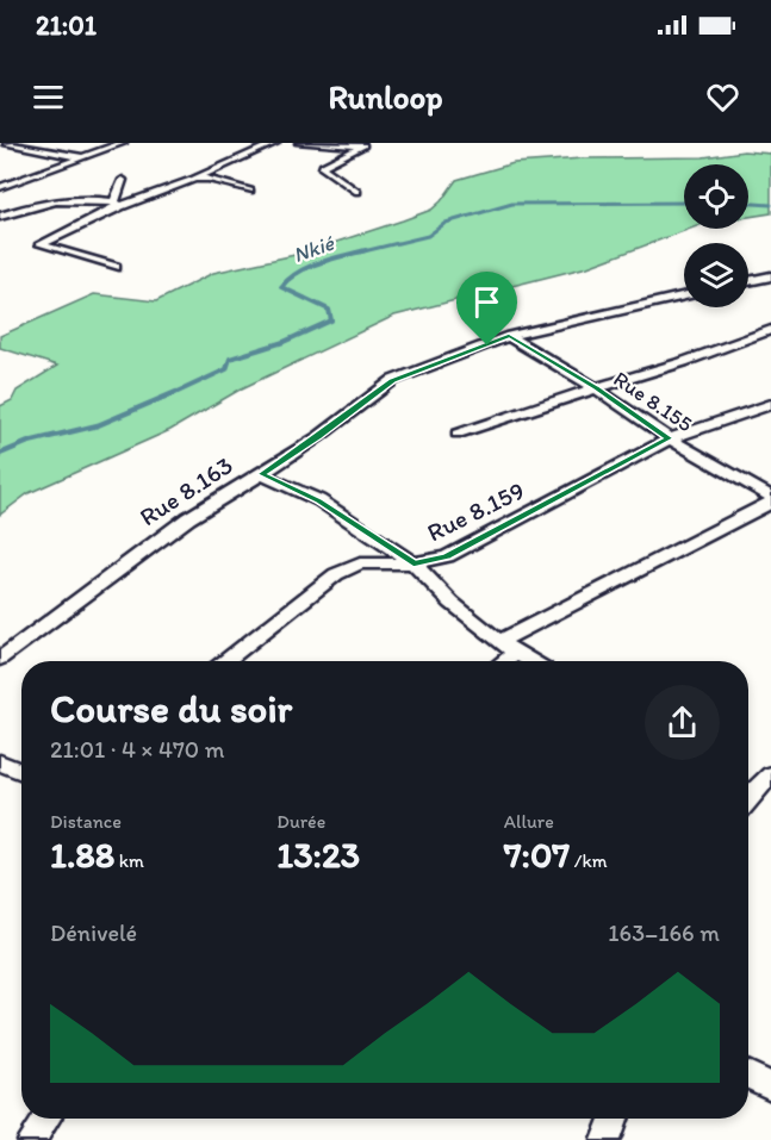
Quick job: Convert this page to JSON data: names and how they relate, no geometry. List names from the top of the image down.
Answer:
{
  "streets": {
    "street": ["Rue 8.155", "Rue 8.163", "Rue 8.159"]
  },
  "crossings": [
    ["Rue 8.155", "Rue 8.159"],
    ["Rue 8.163", "Rue 8.159"]
  ],
  "water": ["Nkié"],
  "page": {
    "status": "21:01",
    "header": "Runloop",
    "heading": ["Course du soir", "21:01 · 4 × 470 m"],
    "stats": [
      ["Distance", "1.88 km"],
      ["Durée", "13:23"],
      ["Allure", "7:07 /km"]
    ],
    "chart": ["Dénivelé", "163–166 m"]
  }
}
